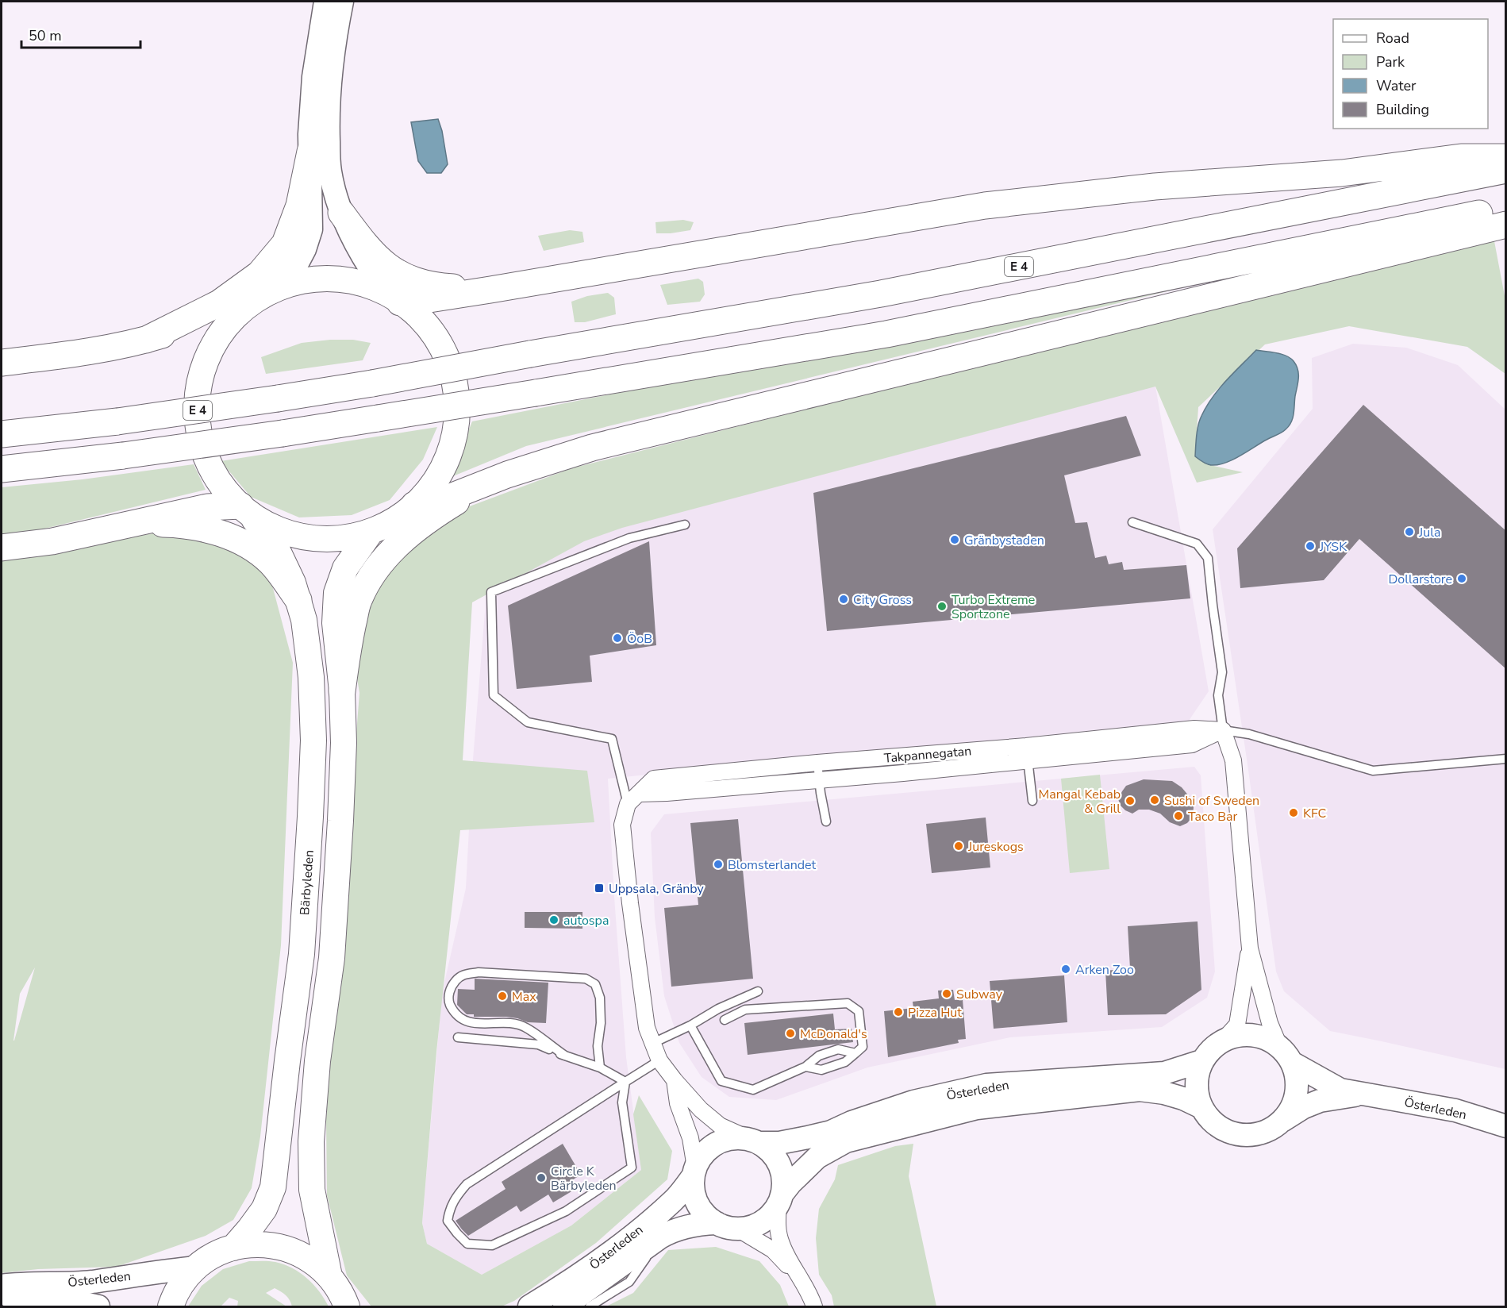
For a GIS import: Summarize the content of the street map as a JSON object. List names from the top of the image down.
{
  "streets": {
    "highway": ["E 4"],
    "main road": ["Bärbyleden", "Österleden"],
    "street": ["Takpannegatan"]
  },
  "places": {
    "other": [
      "Jula",
      "Gränbystaden",
      "JYSK",
      "Dollarstore",
      "City Gross",
      "Turbo Extreme Sportzone",
      "ÖoB",
      "Sushi of Sweden",
      "Mangal Kebab & Grill",
      "KFC",
      "Taco Bar",
      "Jureskogs",
      "Blomsterlandet",
      "autospa",
      "Arken Zoo",
      "Subway",
      "Max",
      "Pizza Hut",
      "McDonald's",
      "Circle K Bärbyleden"
    ],
    "transit": ["Uppsala, Gränby"]
  },
  "legend": [
    "Road",
    "Park",
    "Water",
    "Building"
  ],
  "scale_bar": "50 m"
}
